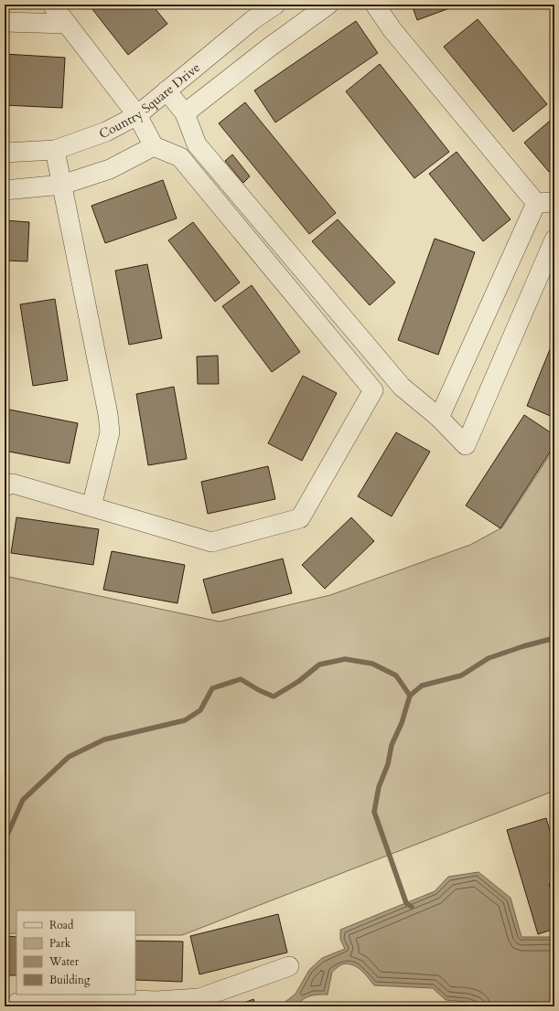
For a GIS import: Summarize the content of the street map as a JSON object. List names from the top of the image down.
{
  "streets": {
    "street": ["Country Square Drive"]
  },
  "legend": [
    "Road",
    "Park",
    "Water",
    "Building"
  ]
}
